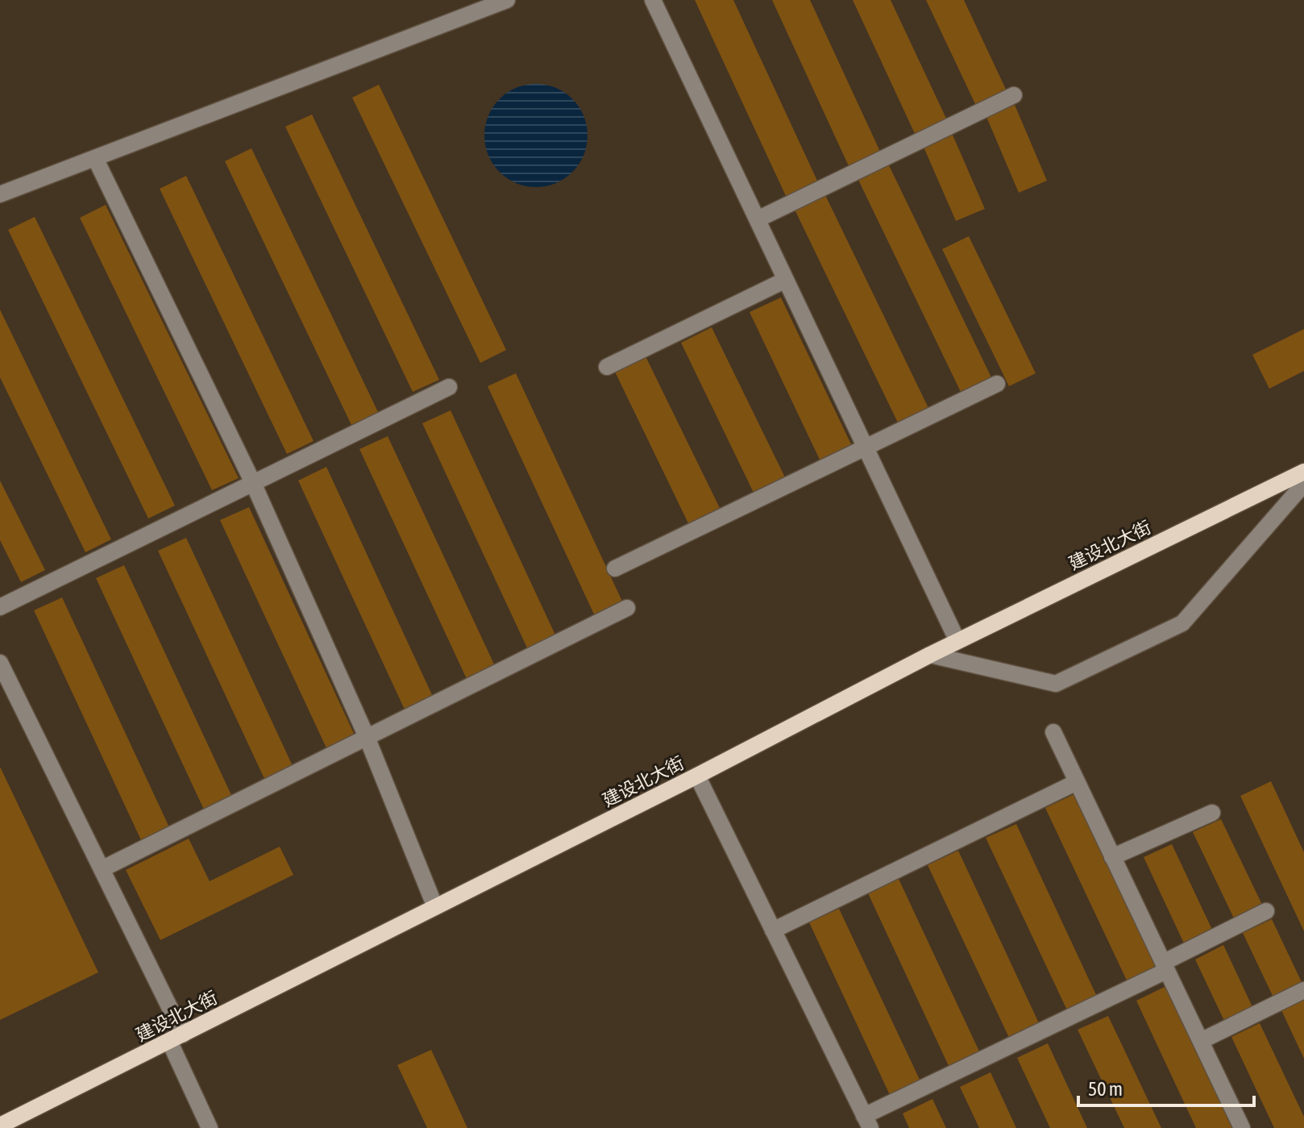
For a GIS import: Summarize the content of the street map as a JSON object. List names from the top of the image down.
{
  "streets": {
    "main road": ["建设北大街"]
  },
  "scale_bar": "50 m"
}
